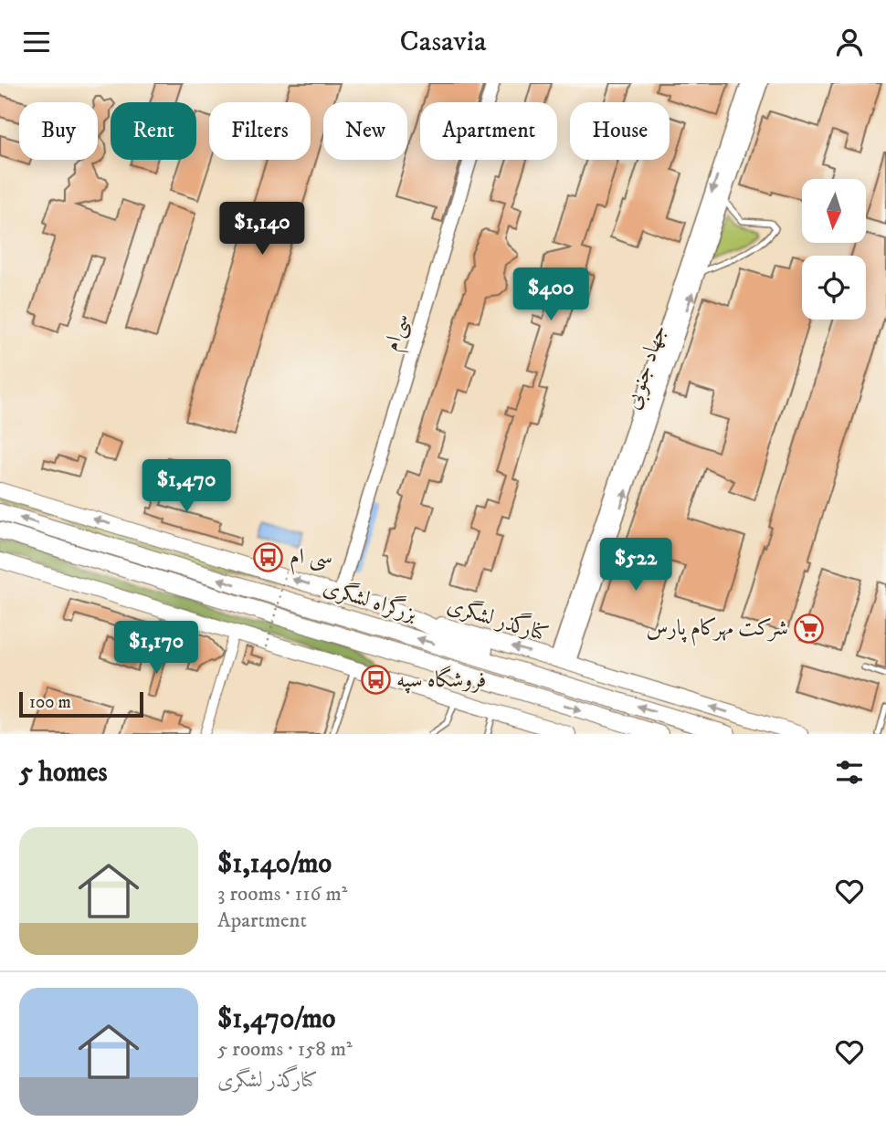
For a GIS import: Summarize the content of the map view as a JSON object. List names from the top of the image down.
{
  "streets": {
    "highway": ["بزرگراه لشگری"],
    "main road": ["کنارگذر لشگری"],
    "street": ["سی‌ام", "جهاد جنوبی"]
  },
  "crossings": [
    ["سی‌ام", "کنارگذر لشگری"],
    ["جهاد جنوبی", "کنارگذر لشگری"]
  ],
  "places": {
    "bus stop": ["سی ام", "فروشگاه سپه"],
    "supermarket": ["شرکت مهرکام پارس"]
  },
  "scale_bar": "100 m",
  "north": "bottom",
  "page": {
    "header": "Casavia",
    "chip": [
      "Buy",
      "Rent",
      "Filters",
      "New",
      "Apartment",
      "House"
    ],
    "price": [
      "$1,140",
      "$400",
      "$1,470",
      "$522",
      "$1,170"
    ],
    "scale": "100 m",
    "heading": "5 homes",
    "list": [
      {
        "name": "$1,140/mo",
        "note": "3 rooms · 116 m² · Apartment"
      },
      {
        "name": "$1,470/mo",
        "note": "5 rooms · 158 m² · کنارگذر لشگری"
      }
    ]
  }
}
